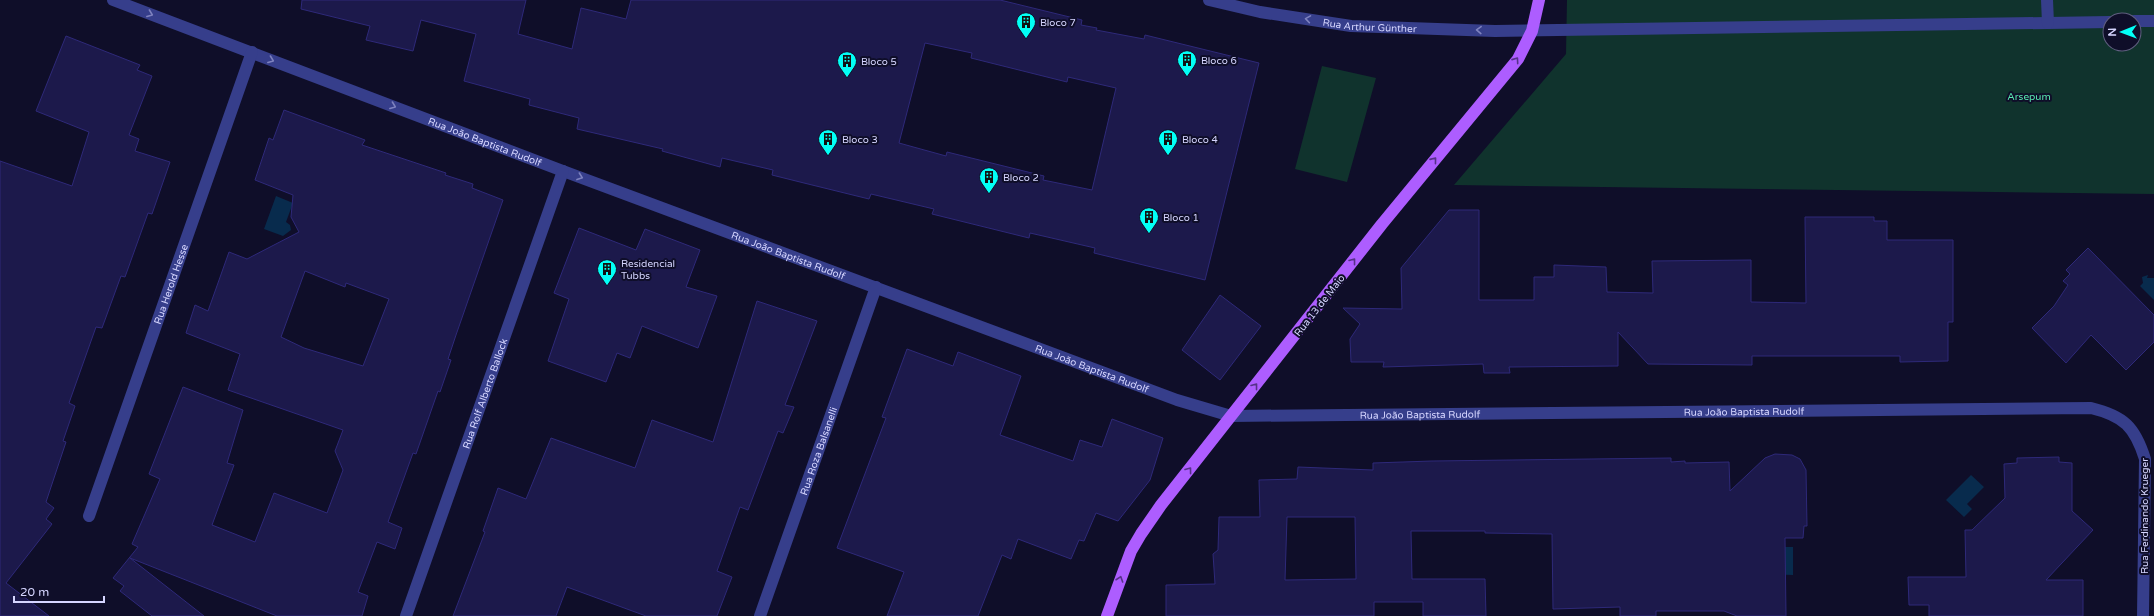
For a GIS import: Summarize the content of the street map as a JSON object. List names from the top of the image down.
{
  "streets": {
    "main road": ["Rua 13 de Maio"],
    "street": [
      "Rua Arthur Günther",
      "Rua João Baptista Rudolf",
      "Rua Herold Hesse",
      "Rua Rolf Alberto Ballock",
      "Rua Roza Balsanelli",
      "Rua Ferdinando Krueger"
    ]
  },
  "crossings": [
    ["Rua Arthur Günther", "Rua 13 de Maio"],
    ["Rua João Baptista Rudolf", "Rua Herold Hesse"],
    ["Rua João Baptista Rudolf", "Rua 13 de Maio"],
    ["Rua João Baptista Rudolf", "Rua Rolf Alberto Ballock"],
    ["Rua João Baptista Rudolf", "Rua Roza Balsanelli"],
    ["Rua João Baptista Rudolf", "Rua Ferdinando Krueger"]
  ],
  "one_way": ["Rua Arthur Günther", "Rua João Baptista Rudolf", "Rua 13 de Maio"],
  "parks": ["Arsepum"],
  "places": {
    "building": [
      "Bloco 7",
      "Bloco 6",
      "Bloco 5",
      "Bloco 3",
      "Bloco 4",
      "Bloco 2",
      "Bloco 1",
      "Residencial Tubbs"
    ]
  },
  "scale_bar": "20 m",
  "north": "left"
}
